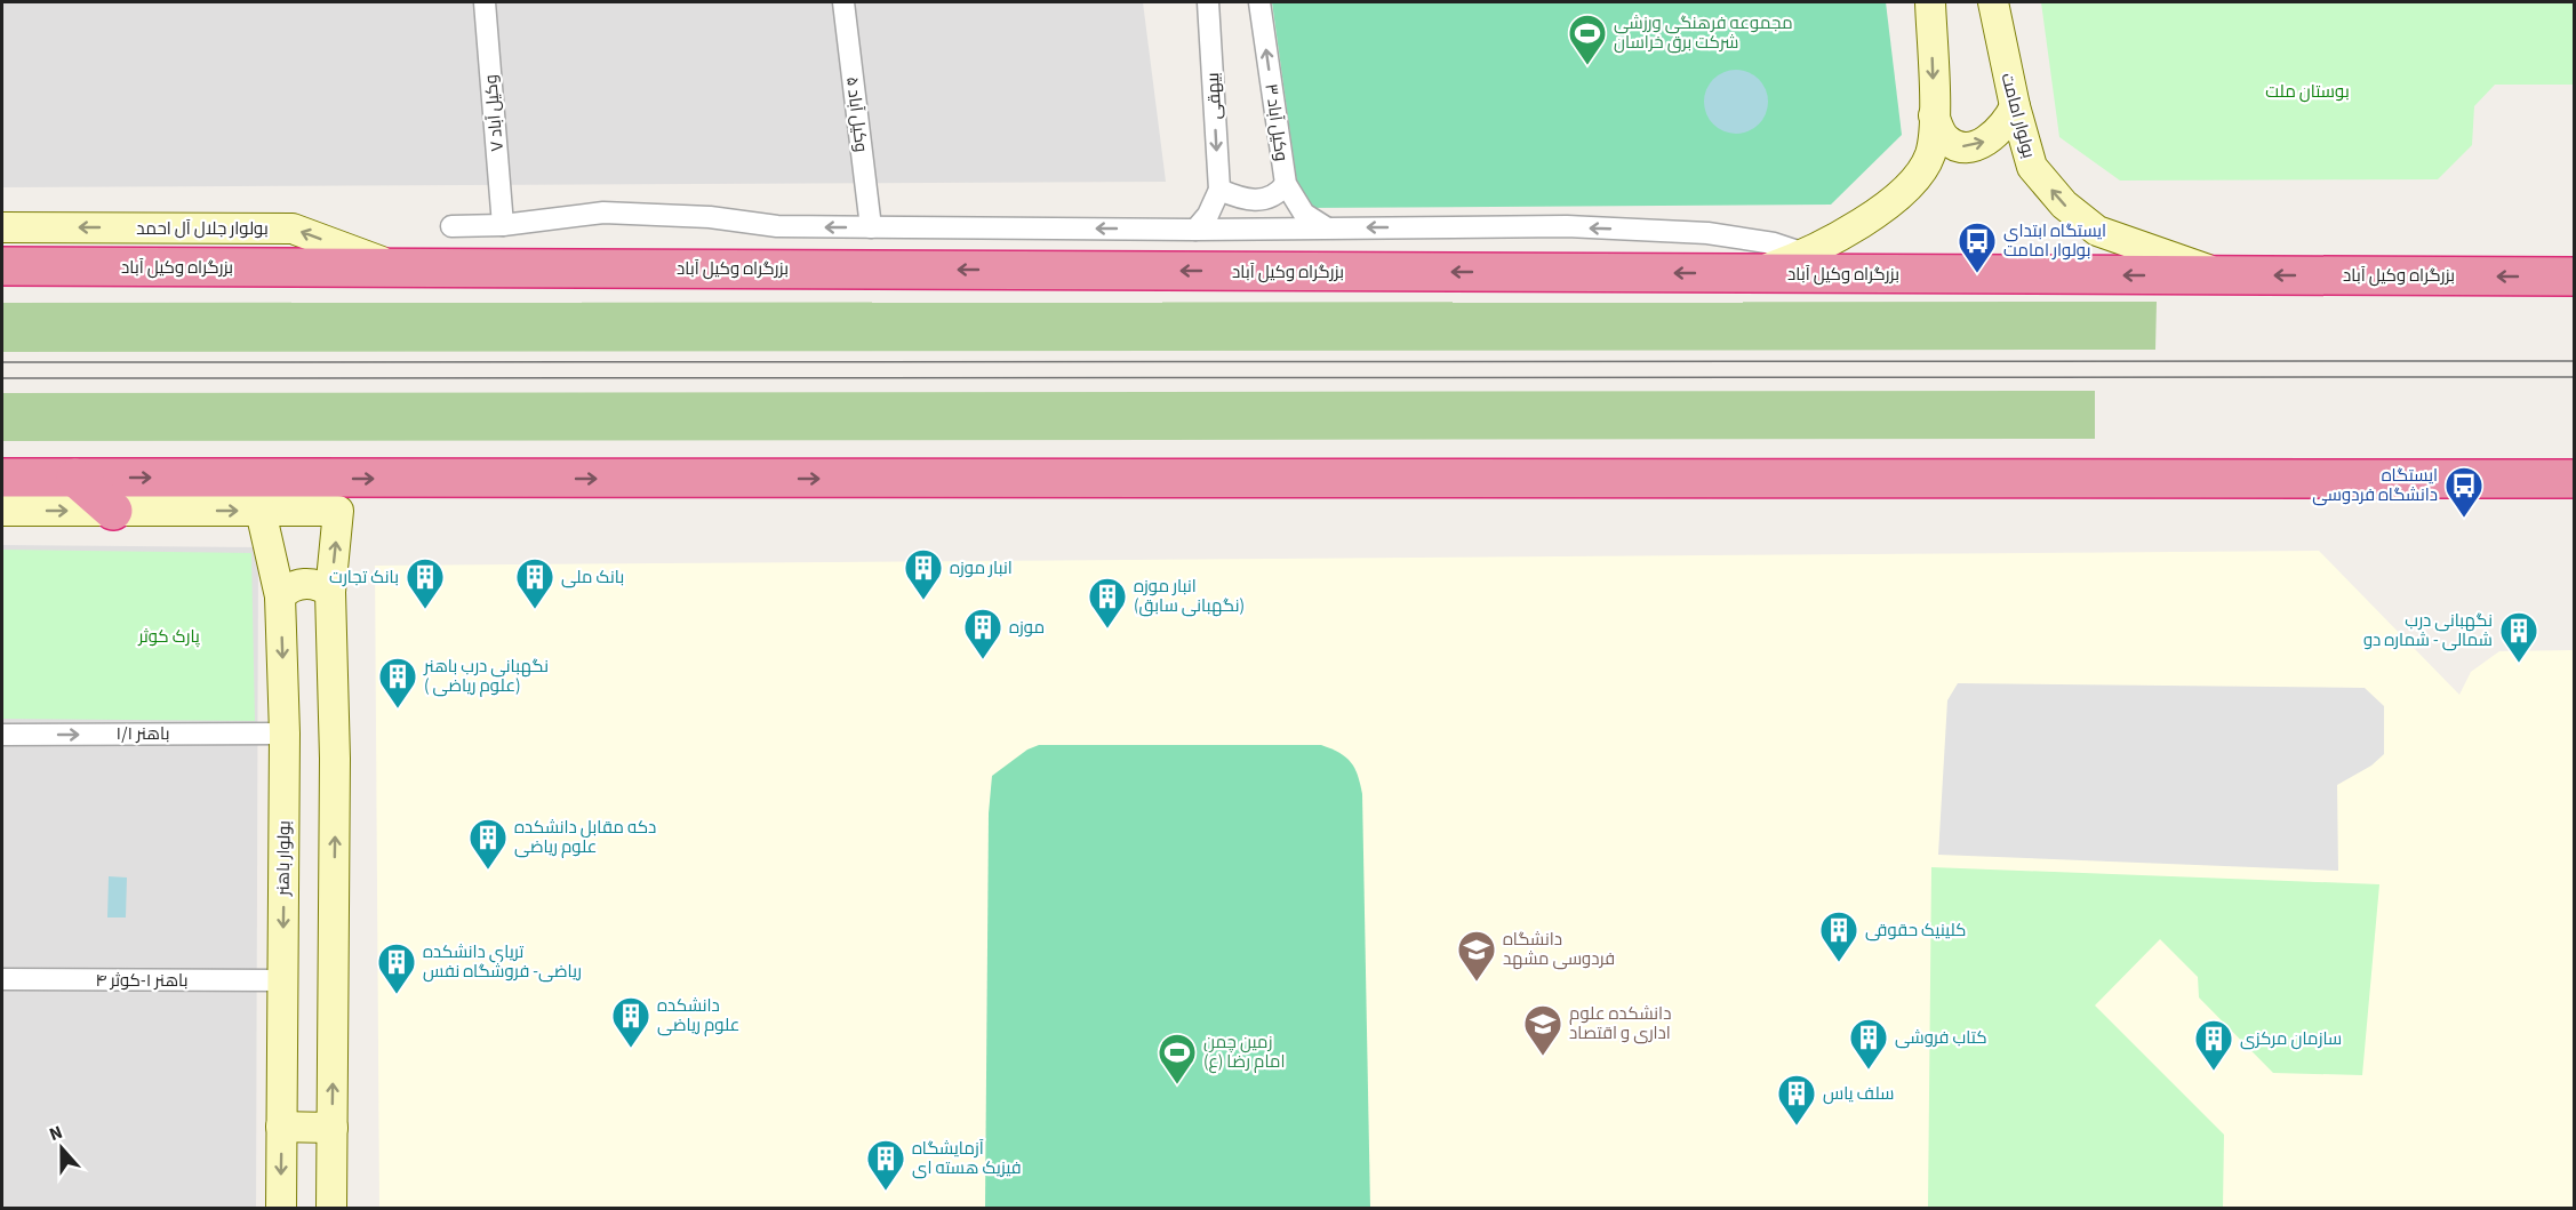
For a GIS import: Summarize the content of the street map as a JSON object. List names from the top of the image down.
{
  "streets": {
    "highway": ["بزرگراه وکیل آباد"],
    "street": [
      "بیهقی",
      "۷ وکیل آباد",
      "وکیل آباد ۵",
      "بولوار امامت",
      "۳ وکیل آباد",
      "بولوار جلال آل احمد",
      "باهنر ۱/۱",
      "بولوار باهنر",
      "باهنر ۱-کوثر ۴"
    ]
  },
  "crossings": [
    ["بولوار امامت", "بزرگراه وکیل آباد"],
    ["بولوار جلال آل احمد", "بزرگراه وکیل آباد"],
    ["باهنر ۱/۱", "بولوار باهنر"],
    ["بولوار باهنر", "باهنر ۱-کوثر ۴"]
  ],
  "one_way": [
    "بیهقی",
    "بولوار امامت",
    "۳ وکیل آباد",
    "بولوار جلال آل احمد",
    "باهنر ۱/۱"
  ],
  "parks": ["بوستان ملت", "پارک کوثر"],
  "places": {
    "sports": ["مجموعه فرهنگی ورزشی شرکت برق خراسان", "زمین چمن امام رضا (ع)"],
    "bus stop": ["ایستگاه ابتدای بولوار امامت", "ایستگاه دانشگاه فردوسی"],
    "building": [
      "انبار موزه",
      "بانک تجارت",
      "بانک ملی",
      "انبار موزه (نگهبانی سابق)",
      "موزه",
      "نگهبانی درب شمالی - شماره دو",
      "نگهبانی درب باهنر ( علوم ریاضی)",
      "دکه مقابل دانشکده علوم ریاضی",
      "کلینیک حقوقی",
      "تریای دانشکده ریاضی- فروشگاه نفس",
      "دانشکده علوم ریاضی",
      "کتاب فروشی",
      "سازمان مرکزی",
      "سلف یاس",
      "آزمایشگاه فیزیک هسته ای"
    ],
    "school or university": ["دانشگاه فردوسی مشهد", "دانشکده علوم اداری و اقتصاد"]
  },
  "north": "top"
}
